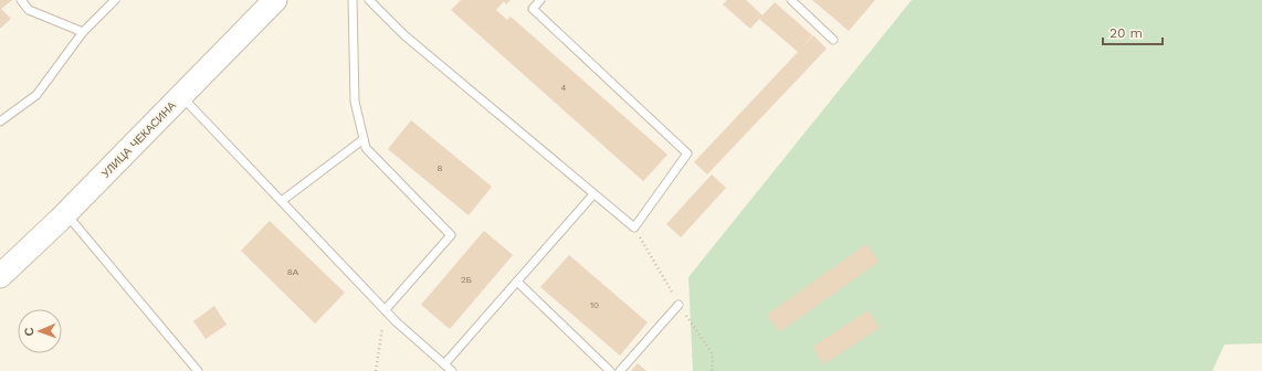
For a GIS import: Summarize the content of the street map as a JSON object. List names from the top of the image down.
{
  "streets": {
    "street": ["УЛИЦА ЧЕКАСИНА"]
  },
  "house_numbers": [
    "4",
    "8",
    "8А",
    "2Б",
    "10"
  ],
  "scale_bar": "20 m",
  "north": "left"
}
